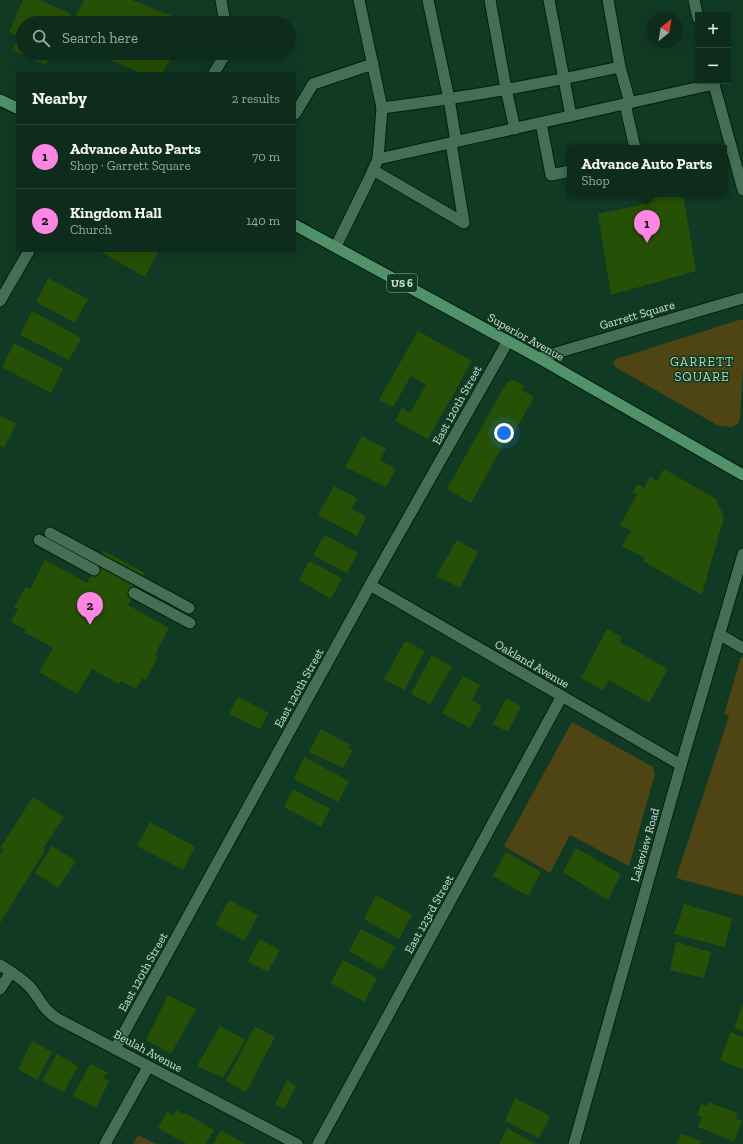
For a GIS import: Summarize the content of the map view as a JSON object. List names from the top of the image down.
{
  "streets": {
    "main road": ["US 6", "Superior Avenue"],
    "street": [
      "Garrett Square",
      "East 120th Street",
      "Oakland Avenue",
      "Lakeview Road",
      "East 123rd Street",
      "Beulah Avenue"
    ]
  },
  "crossings": [
    ["Garrett Square", "Superior Avenue"],
    ["Superior Avenue", "East 120th Street"],
    ["East 120th Street", "Oakland Avenue"],
    ["East 120th Street", "Beulah Avenue"],
    ["Oakland Avenue", "Lakeview Road"],
    ["Oakland Avenue", "East 123rd Street"]
  ],
  "districts": ["GARRETT SQUARE"],
  "north": "top right",
  "page": {
    "map_buttons": ["+", "−"],
    "search": "Search here",
    "heading": ["Nearby", "2 results"],
    "list": [
      {
        "mark": "1",
        "name": "Advance Auto Parts",
        "note": "Shop · Garrett Square",
        "value": "70 m"
      },
      {
        "mark": "2",
        "name": "Kingdom Hall",
        "note": "Church",
        "value": "140 m"
      }
    ],
    "popup": ["Advance Auto Parts", "Shop"],
    "pins": ["1", "2"]
  }
}
